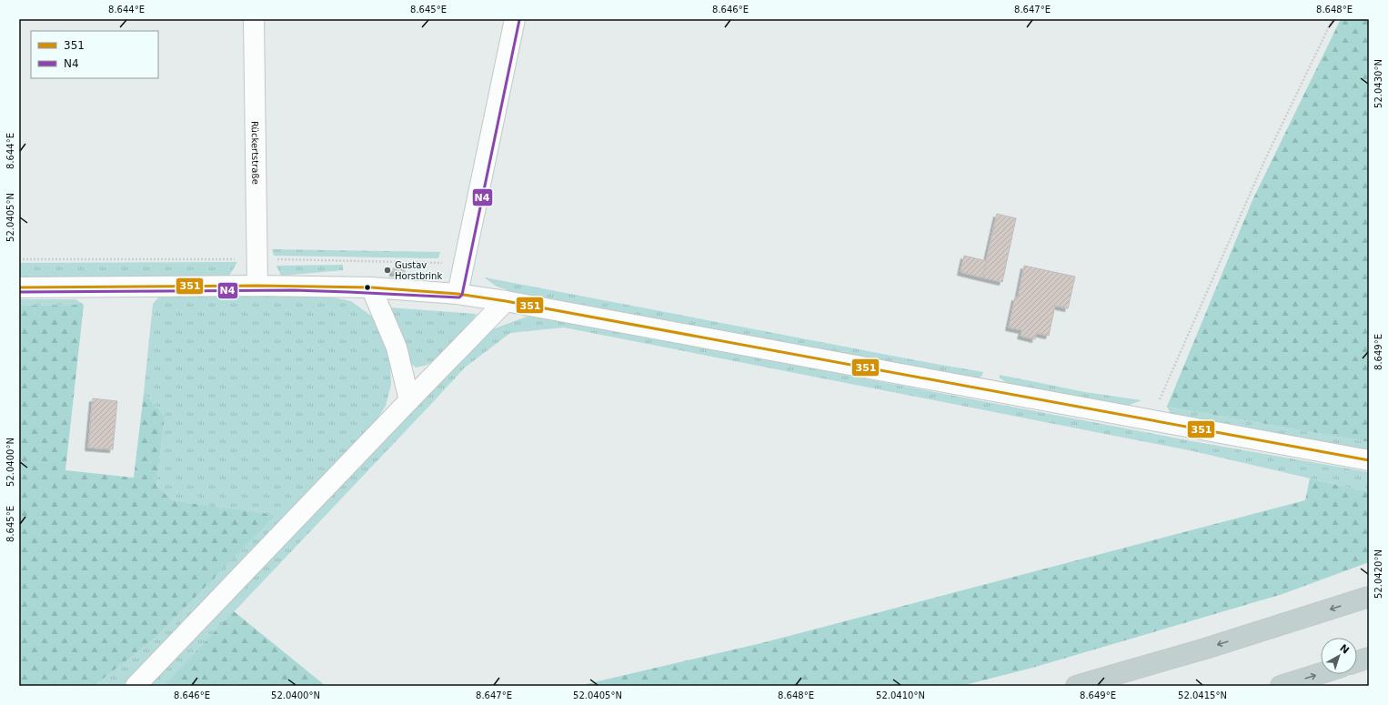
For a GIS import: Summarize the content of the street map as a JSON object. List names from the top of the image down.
{
  "streets": {
    "street": ["Rückertstraße"]
  },
  "places": ["Gustav Horstbrink"],
  "lines": ["transit line N4", "transit line 351"],
  "legend": ["351", "N4"],
  "north": "top right",
  "coordinates": [
    "8.644°E",
    "8.645°E",
    "8.646°E",
    "8.647°E",
    "8.648°E",
    "52.0430°N",
    "52.0405°N",
    "8.649°E",
    "52.0400°N",
    "52.0420°N",
    "52.0410°N",
    "52.0415°N"
  ]
}
